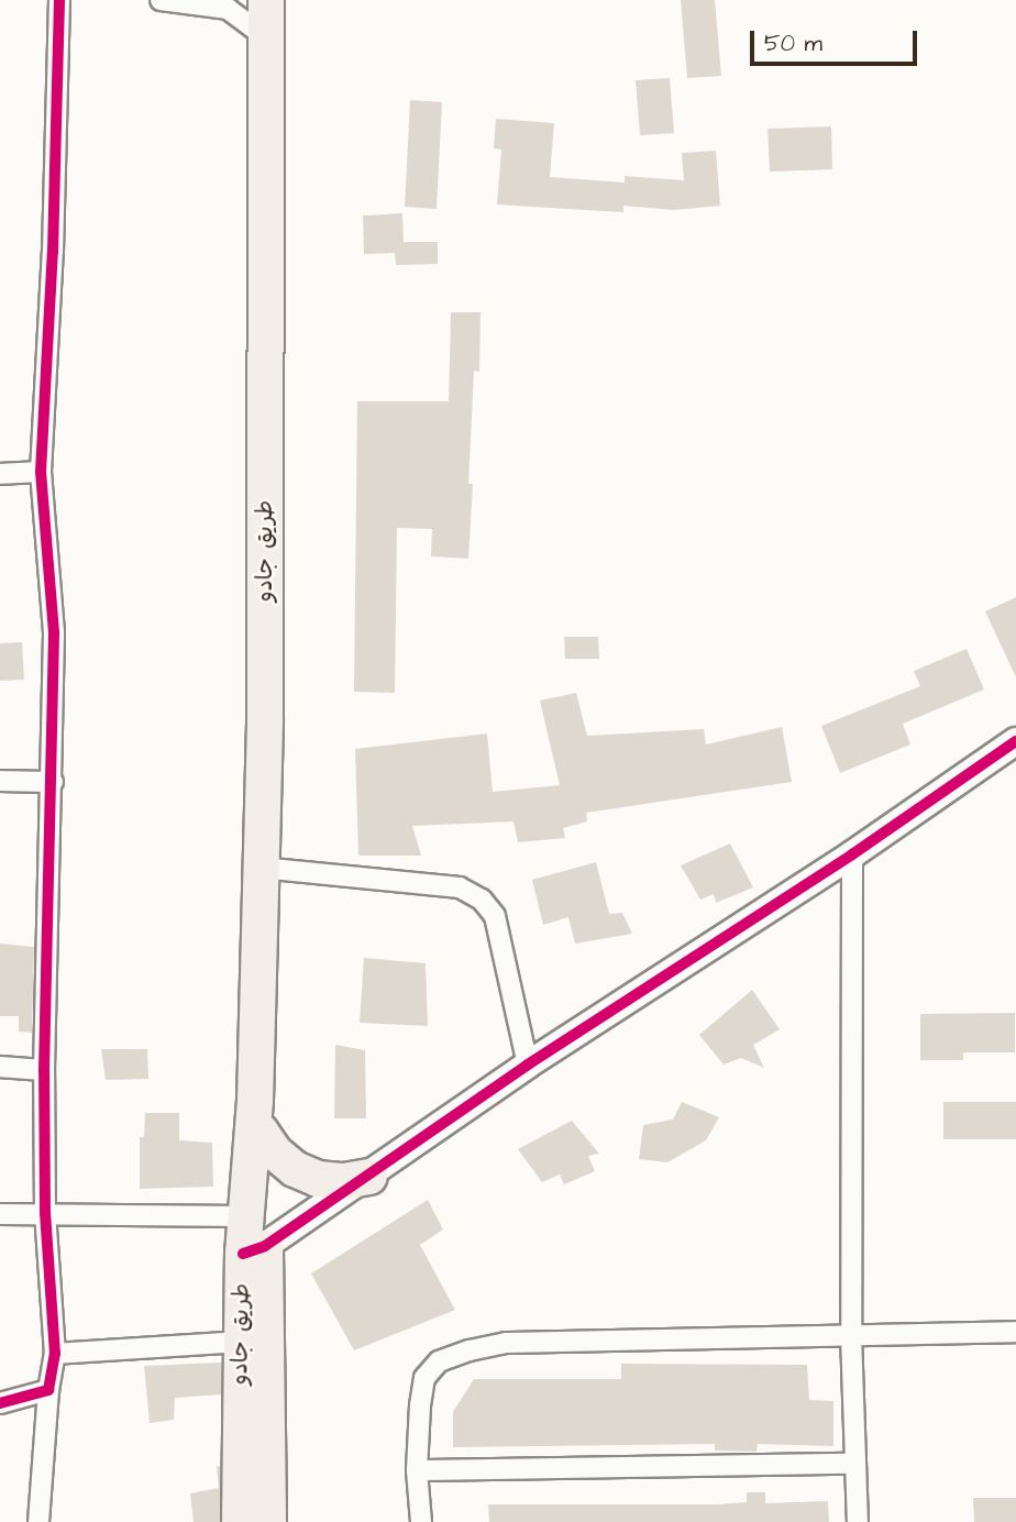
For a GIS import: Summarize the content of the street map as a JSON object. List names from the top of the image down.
{
  "streets": {
    "highway": ["طريق جادو"]
  },
  "scale_bar": "50 m"
}
